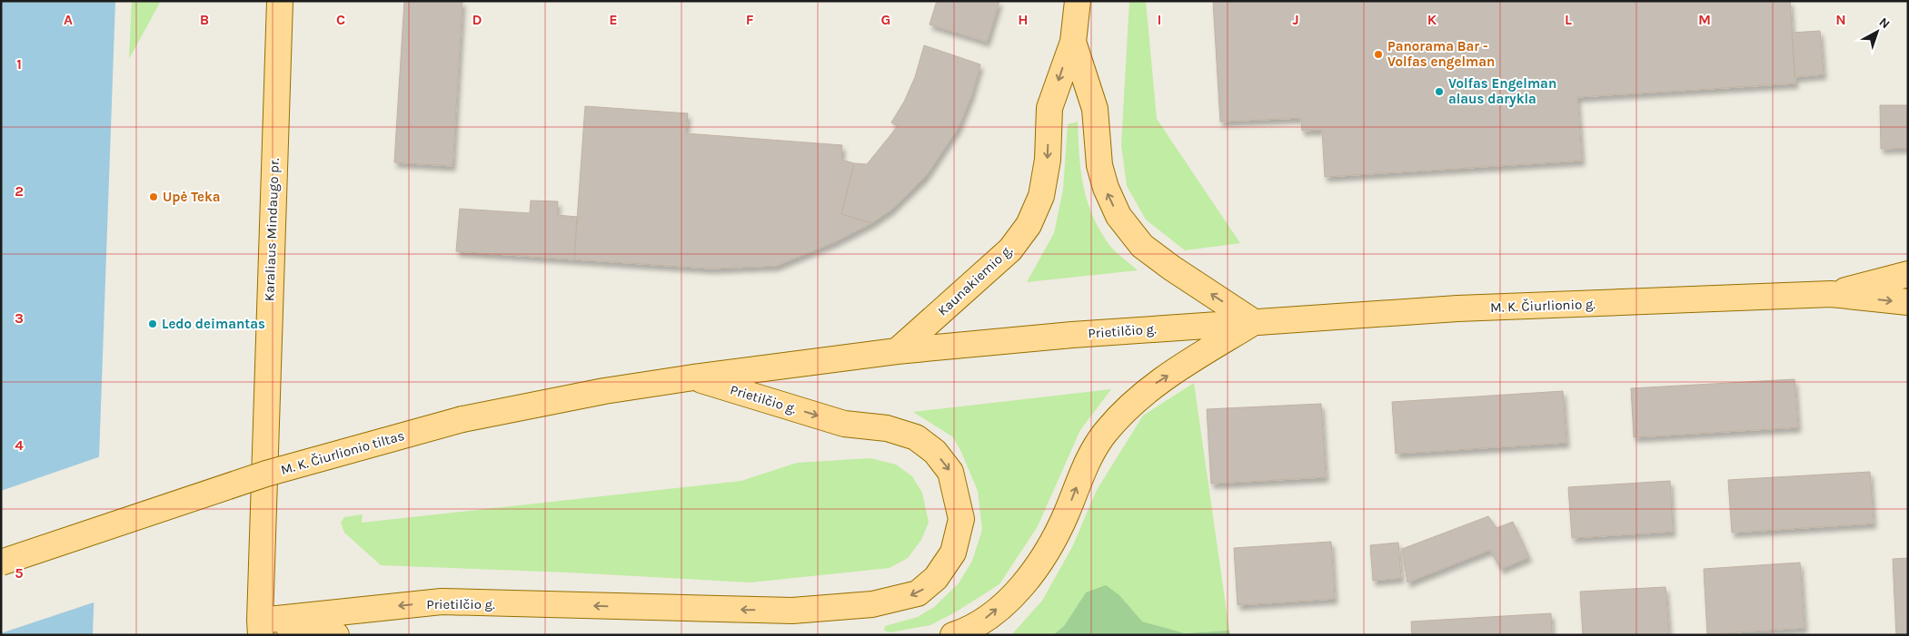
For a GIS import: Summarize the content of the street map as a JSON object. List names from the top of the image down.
{
  "streets": {
    "main road": [
      "Karaliaus Mindaugo pr.",
      "Kaunakiemio g.",
      "M. K. Čiurlionio g.",
      "Prietilčio g.",
      "M. K. Čiurlionio tiltas"
    ]
  },
  "crossings": [
    ["Karaliaus Mindaugo pr.", "Prietilčio g."],
    ["Kaunakiemio g.", "M. K. Čiurlionio g."],
    ["Kaunakiemio g.", "Prietilčio g."],
    ["M. K. Čiurlionio g.", "Prietilčio g."],
    ["Prietilčio g.", "M. K. Čiurlionio tiltas"]
  ],
  "places": [
    "Panorama Bar - Volfas engelman",
    "Volfas Engelman alaus darykla",
    "Upė Teka",
    "Ledo deimantas"
  ],
  "north": "top right",
  "grid": {
    "columns": [
      "A",
      "B",
      "C",
      "D",
      "E",
      "F",
      "G",
      "H",
      "I",
      "J",
      "K",
      "L",
      "M",
      "N"
    ],
    "rows": [
      "1",
      "2",
      "3",
      "4",
      "5"
    ]
  }
}
